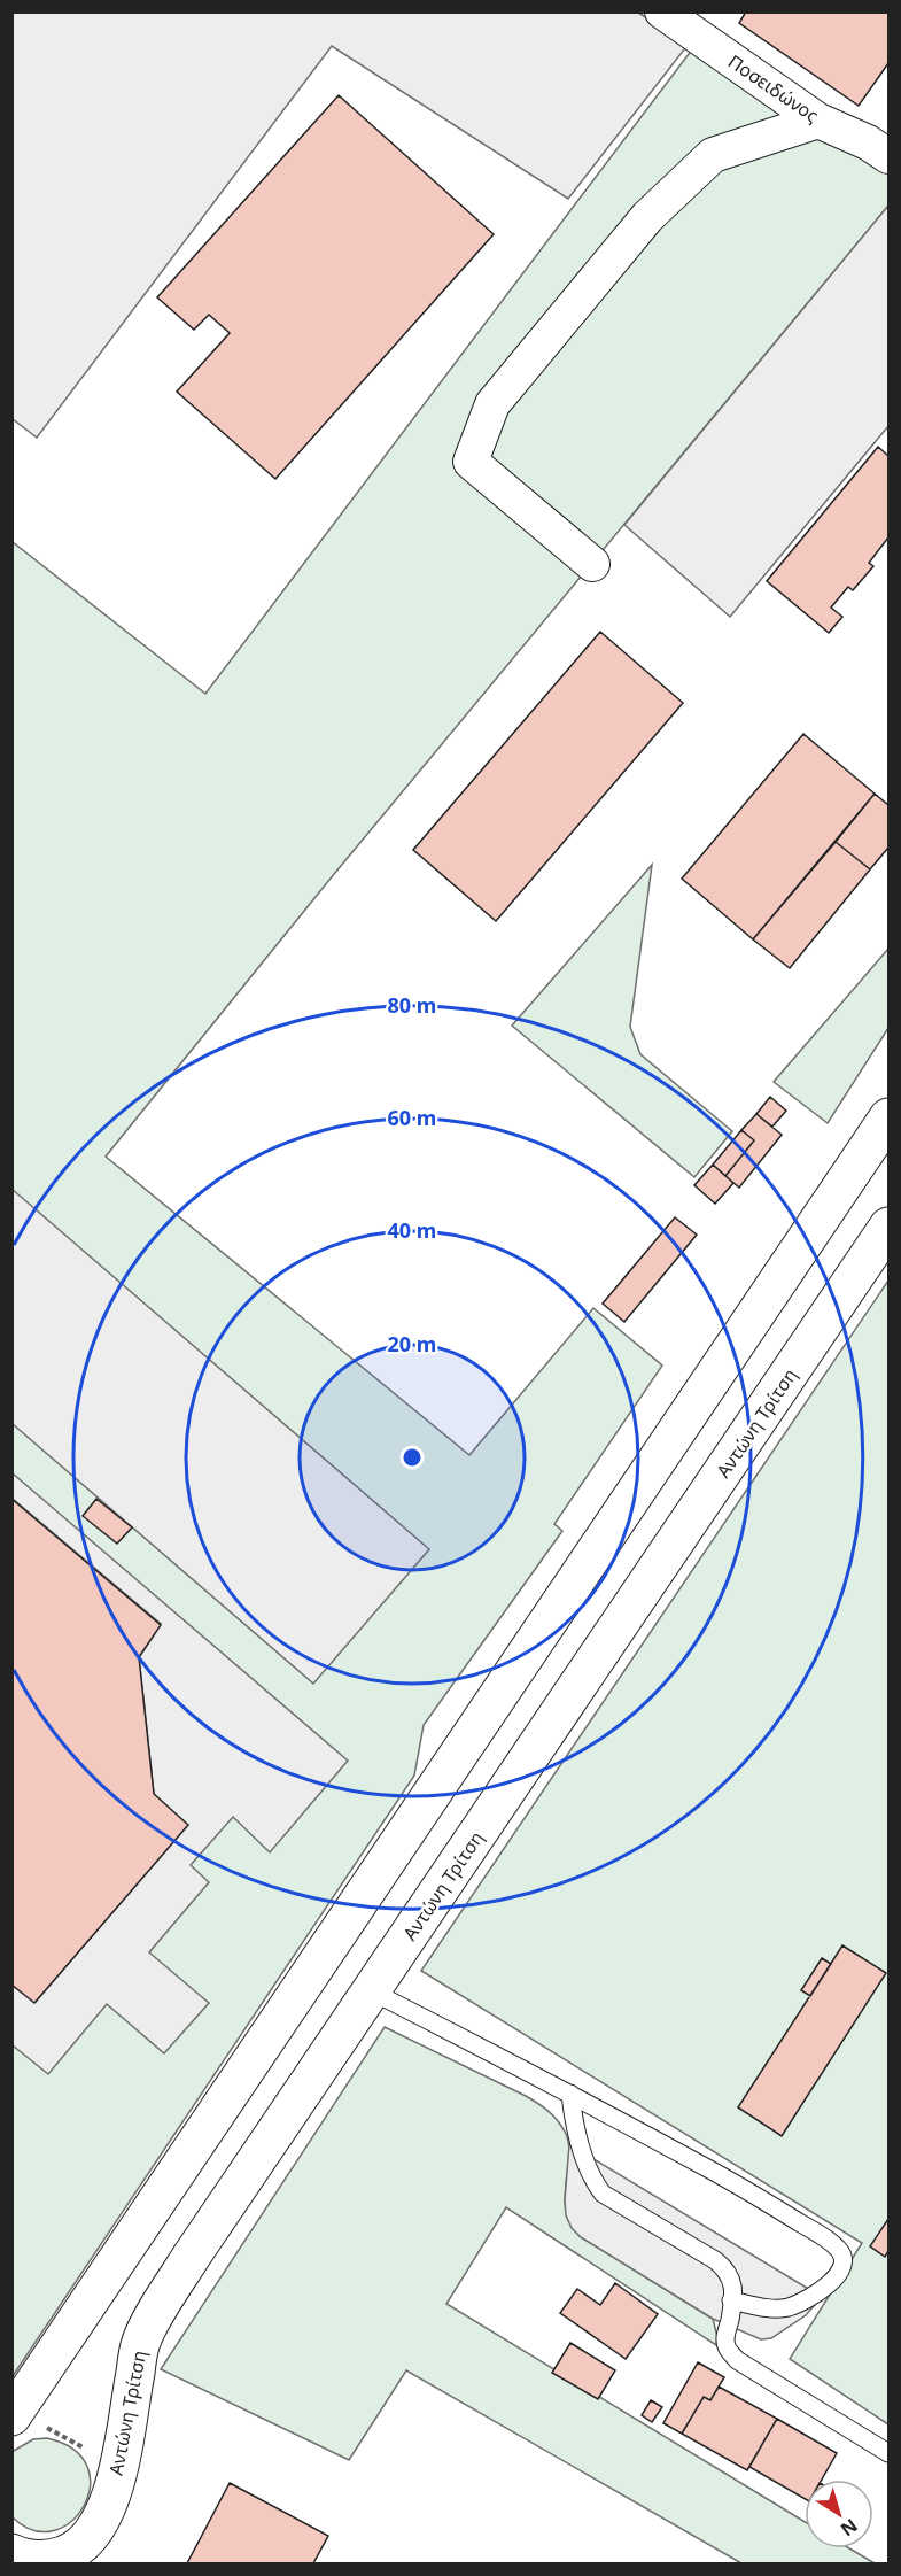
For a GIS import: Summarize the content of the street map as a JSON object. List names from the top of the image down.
{
  "streets": {
    "street": ["Ποσειδώνος", "Αντώνη Τρίτση"]
  },
  "north": "bottom right",
  "rings": [
    "80 m",
    "60 m",
    "40 m",
    "20 m"
  ]
}
